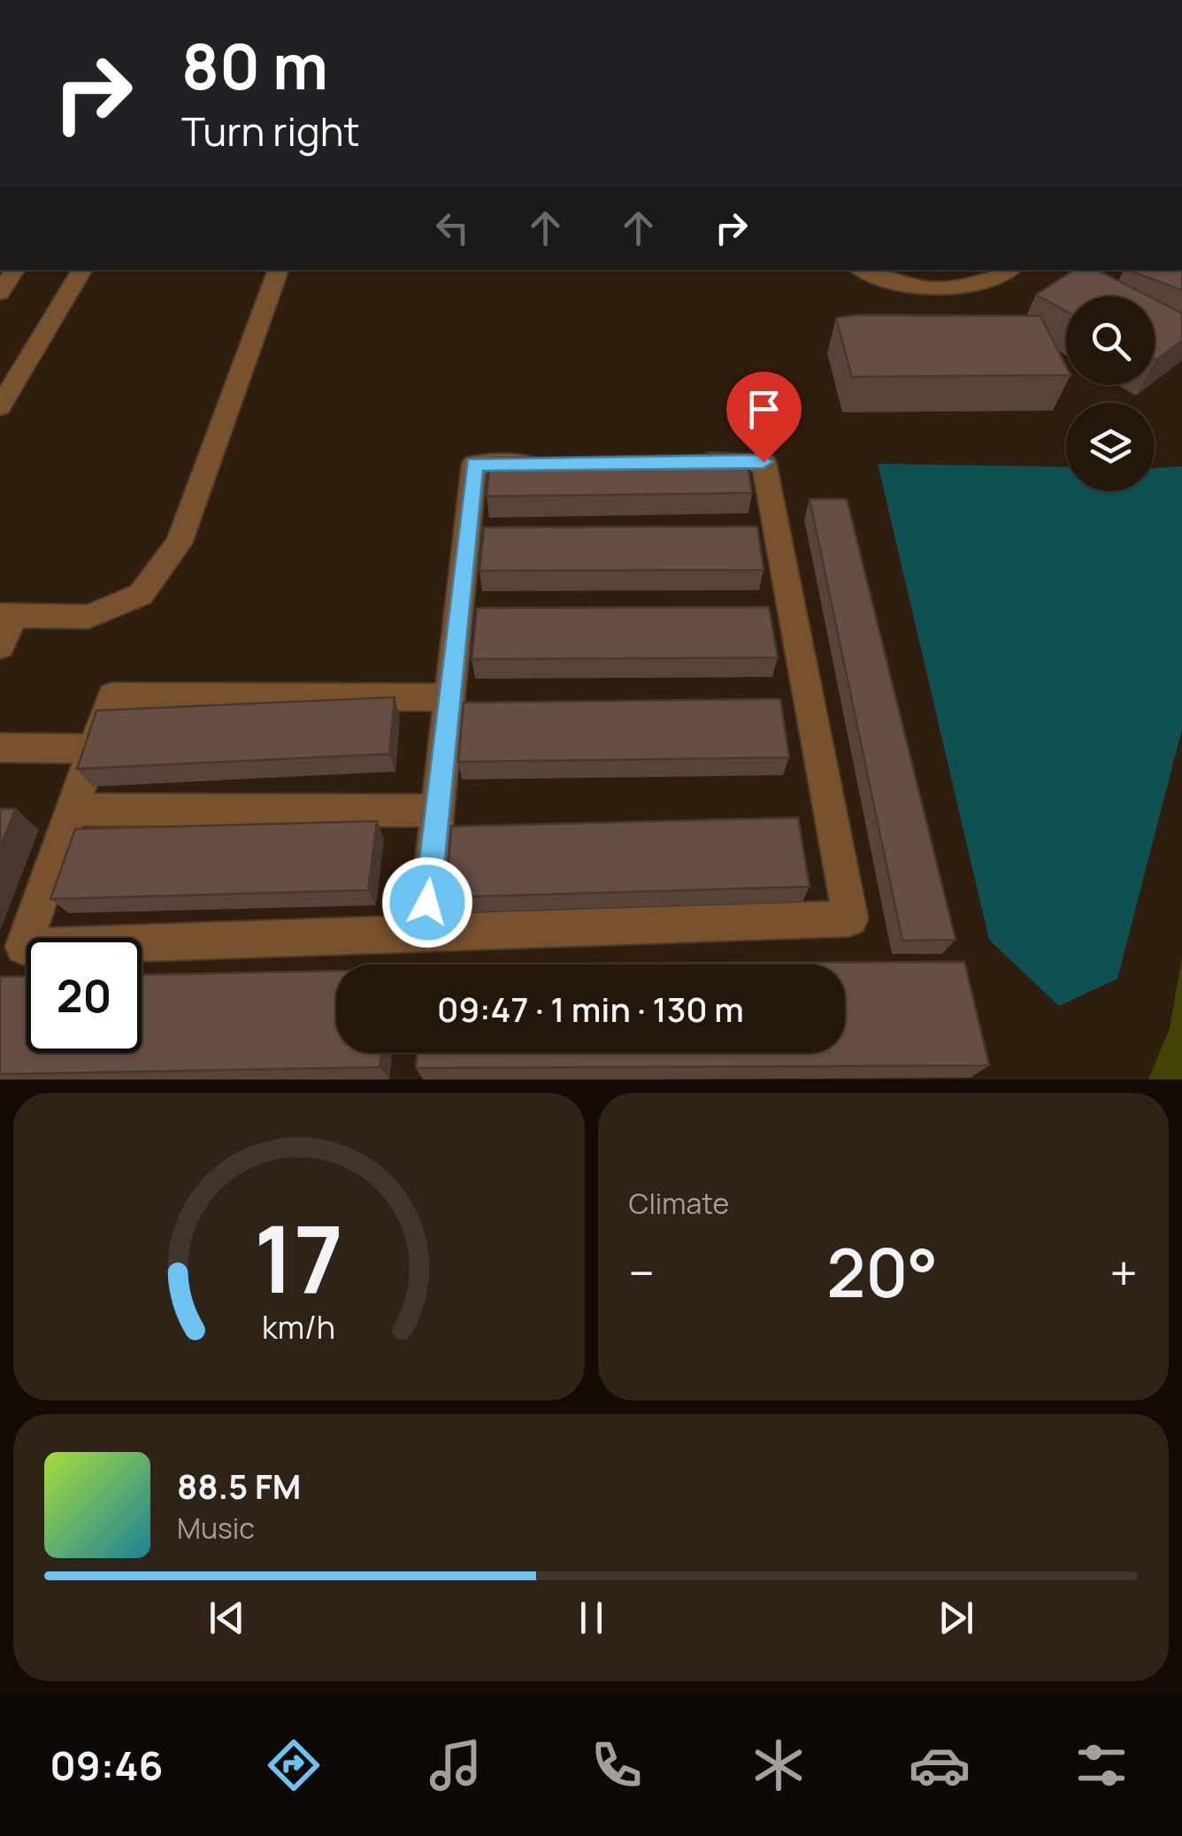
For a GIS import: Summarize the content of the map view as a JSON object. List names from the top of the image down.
{
  "page": {
    "turn": ["80 m", "Turn right"],
    "limit": "20",
    "trip": "09:47 · 1 min · 130 m",
    "tile": "Climate",
    "heat": ["−", "20°", "+"],
    "song": ["88.5 FM", "Music"],
    "tabs": "09:46",
    "gauge": ["17", "km/h"]
  }
}
